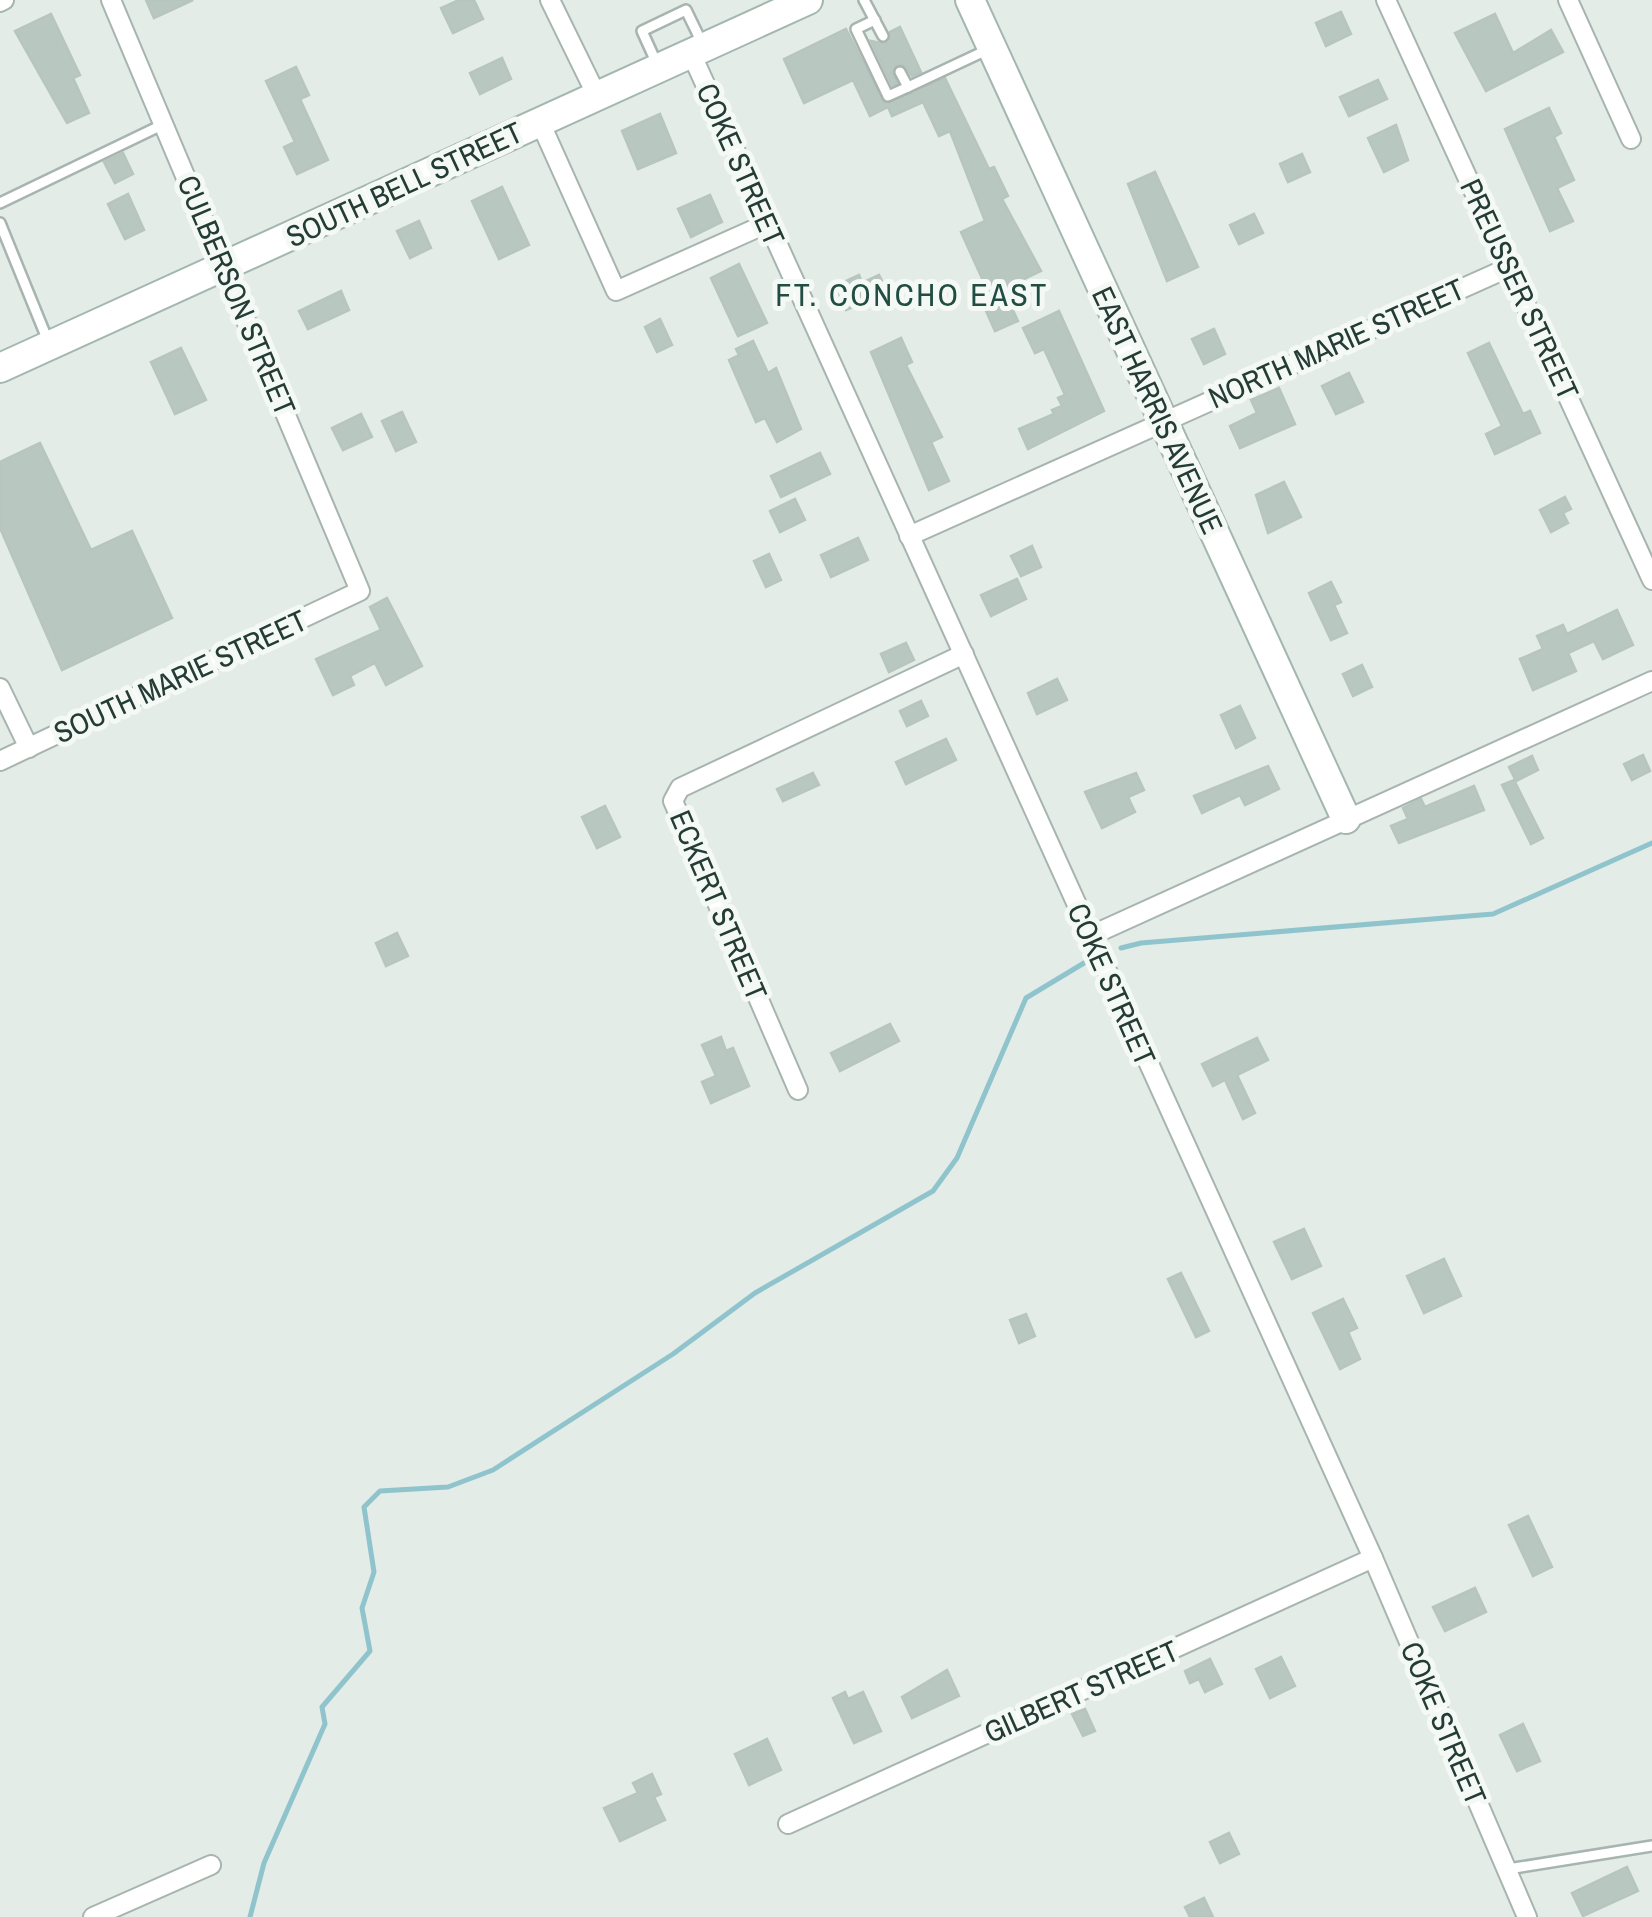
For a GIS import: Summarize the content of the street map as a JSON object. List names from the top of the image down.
{
  "streets": {
    "street": [
      "COKE STREET",
      "SOUTH BELL STREET",
      "PREUSSER STREET",
      "CULBERSON STREET",
      "NORTH MARIE STREET",
      "EAST HARRIS AVENUE",
      "SOUTH MARIE STREET",
      "ECKERT STREET",
      "GILBERT STREET"
    ]
  },
  "crossings": [
    ["COKE STREET", "SOUTH BELL STREET"],
    ["COKE STREET", "ECKERT STREET"],
    ["COKE STREET", "GILBERT STREET"],
    ["SOUTH BELL STREET", "CULBERSON STREET"],
    ["PREUSSER STREET", "NORTH MARIE STREET"],
    ["CULBERSON STREET", "SOUTH MARIE STREET"],
    ["NORTH MARIE STREET", "EAST HARRIS AVENUE"]
  ],
  "districts": ["FT. CONCHO EAST"]
}
